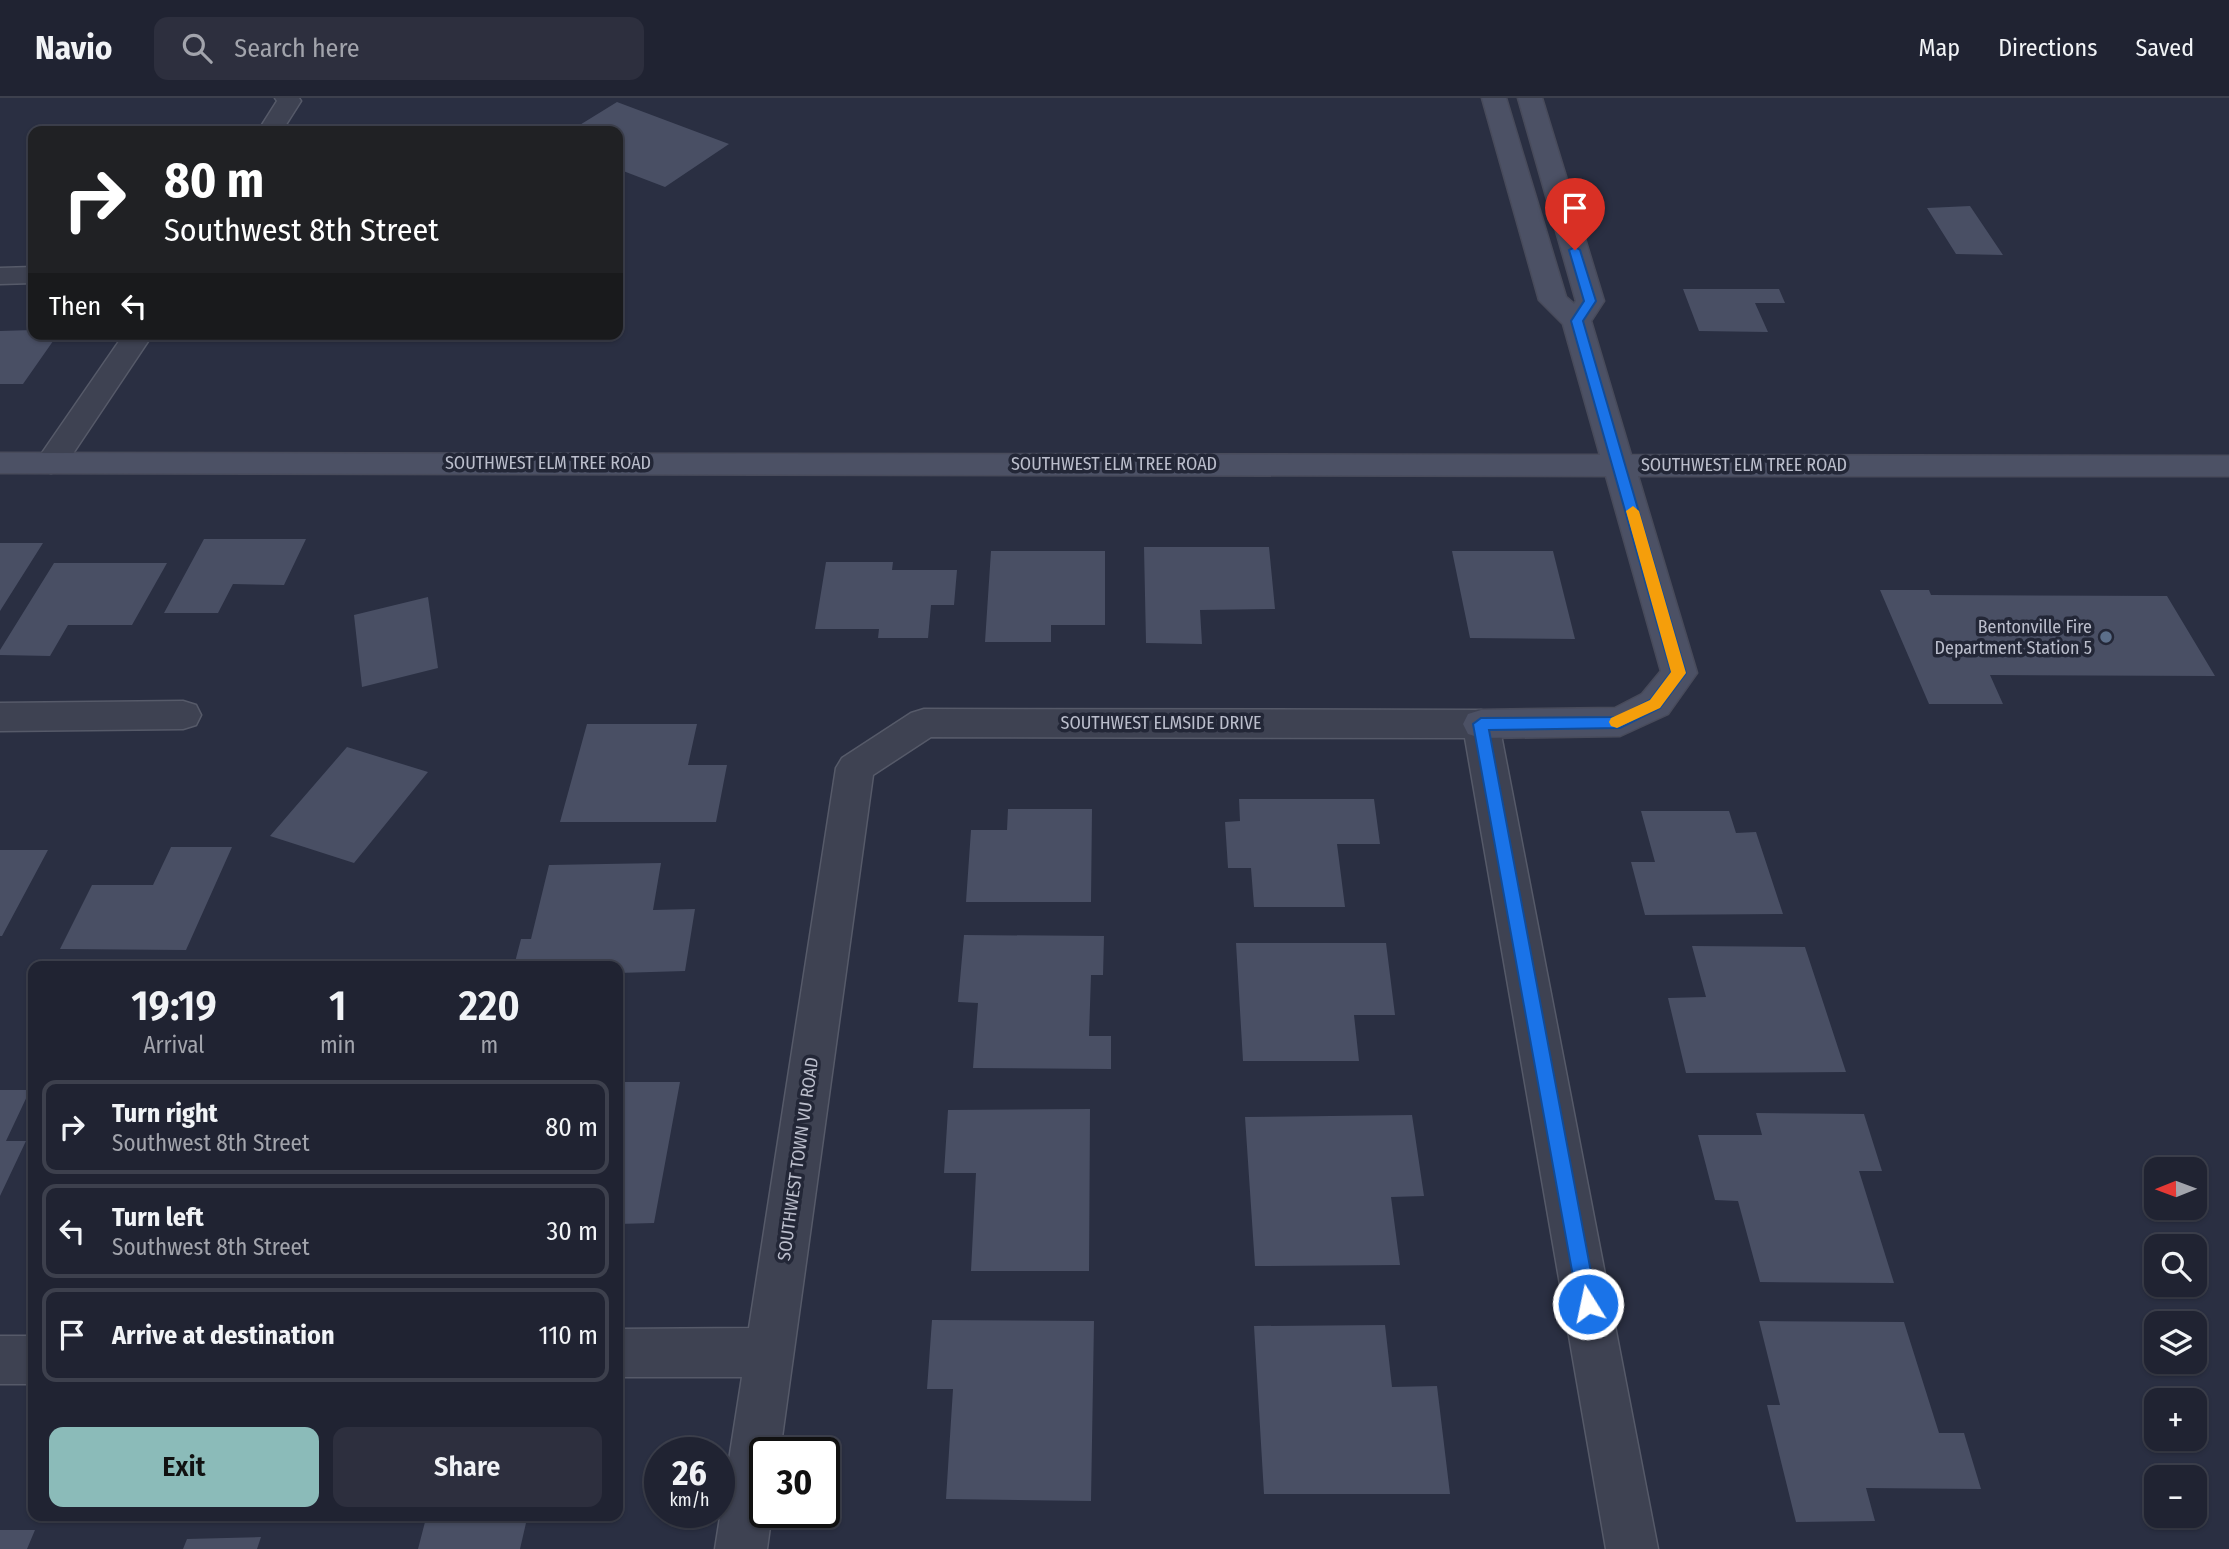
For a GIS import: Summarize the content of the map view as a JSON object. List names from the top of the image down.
{
  "streets": {
    "street": ["SOUTHWEST ELM TREE ROAD", "SOUTHWEST ELMSIDE DRIVE", "SOUTHWEST TOWN VU ROAD"]
  },
  "crossings": [
    ["SOUTHWEST ELMSIDE DRIVE", "SOUTHWEST TOWN VU ROAD"]
  ],
  "places": ["Bentonville Fire Department Station 5"],
  "north": "left",
  "page": {
    "header": "Navio",
    "search": "Search here",
    "nav": ["Map", "Directions", "Saved"],
    "turn": ["80 m", "Southwest 8th Street"],
    "then": "Then",
    "eta": [
      "19:19",
      "Arrival",
      "1",
      "min",
      "220",
      "m"
    ],
    "list": [
      {
        "name": "Turn right",
        "note": "Southwest 8th Street",
        "value": "80 m"
      },
      {
        "name": "Turn left",
        "note": "Southwest 8th Street",
        "value": "30 m"
      },
      {
        "name": "Arrive at destination",
        "value": "110 m"
      }
    ],
    "map_buttons": ["+", "−"],
    "buttons": ["Exit", "Share"],
    "speed": "26 km/h",
    "limit": "30"
  }
}
